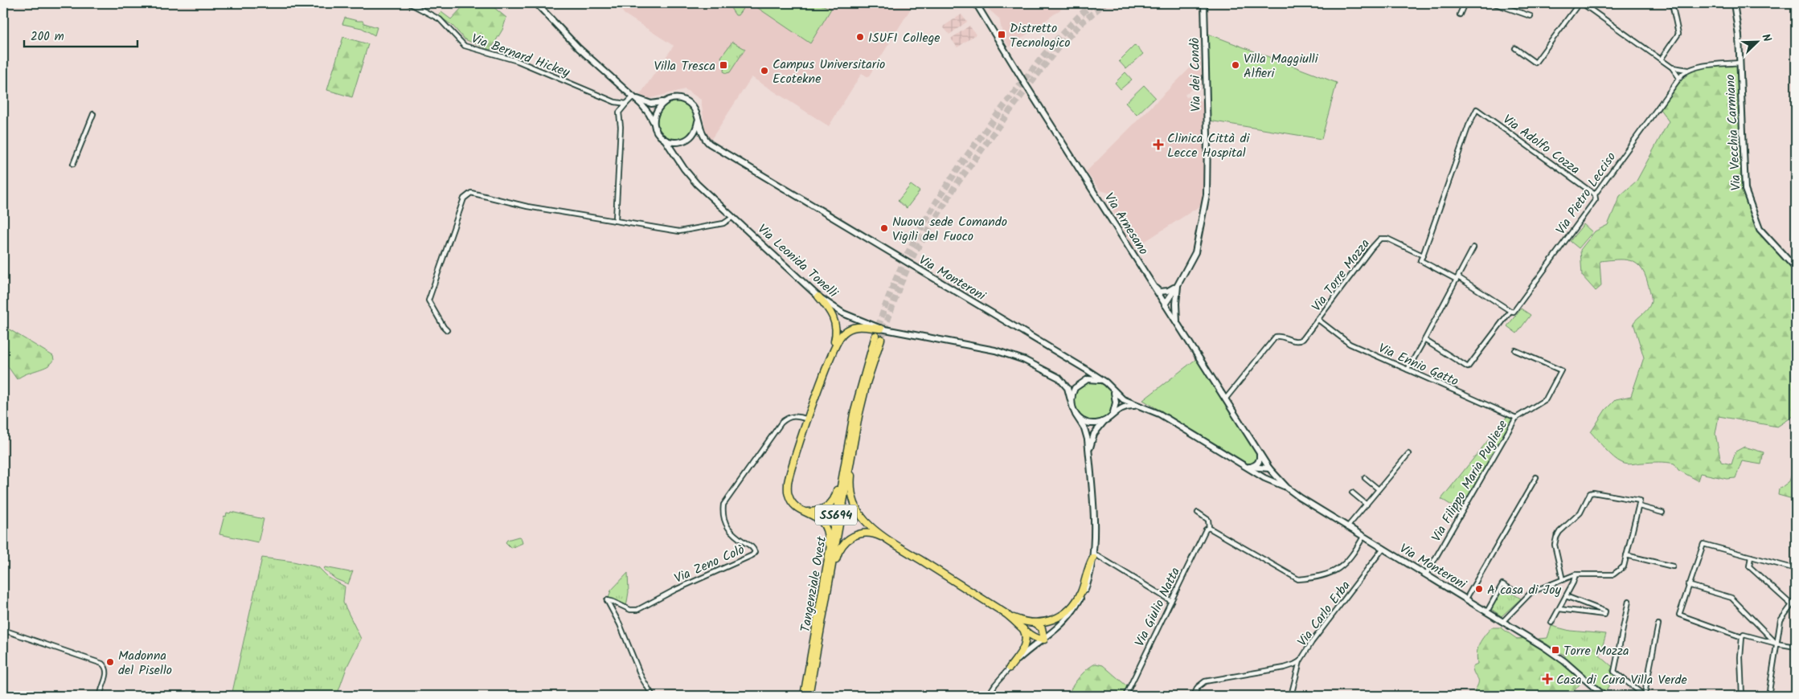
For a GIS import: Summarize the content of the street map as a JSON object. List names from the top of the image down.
{
  "streets": {
    "highway": ["SS694", "Tangenziale Ovest"],
    "main road": [
      "Via dei Condò",
      "Via Vecchia Carmiano",
      "Via Arnesano",
      "Via Leonida Tonelli",
      "Via Monteroni"
    ],
    "street": [
      "Via Bernard Hickey",
      "Via Adolfo Cozza",
      "Via Pietro Lecciso",
      "Via Torre Mozza",
      "Via Ennio Gatto",
      "Via Filippo Maria Pugliese",
      "Via Zeno Colò",
      "Via Giulio Natta",
      "Via Carlo Erba"
    ]
  },
  "crossings": [
    ["Via dei Condò", "Via Arnesano"],
    ["Via Adolfo Cozza", "Via Pietro Lecciso"],
    ["Via Adolfo Cozza", "Via Torre Mozza"],
    ["Via Arnesano", "Via Torre Mozza"],
    ["Via Arnesano", "Via Monteroni"],
    ["Via Leonida Tonelli", "Via Monteroni"],
    ["Via Torre Mozza", "Via Ennio Gatto"],
    ["Via Monteroni", "Via Filippo Maria Pugliese"],
    ["Via Monteroni", "Via Carlo Erba"],
    ["Via Ennio Gatto", "Via Filippo Maria Pugliese"]
  ],
  "places": {
    "transit": ["Distretto Tecnologico", "Villa Tresca", "Torre Mozza"],
    "other": [
      "ISUFI College",
      "Villa Maggiulli Alfieri",
      "Campus Universitario Ecotekne",
      "Nuova sede Comando Vigili del Fuoco",
      "A casa di Joy",
      "Madonna del Pisello"
    ],
    "health": ["Clinica Città di Lecce Hospital", "Casa di Cura Villa Verde"]
  },
  "scale_bar": "200 m",
  "north": "top right"
}
